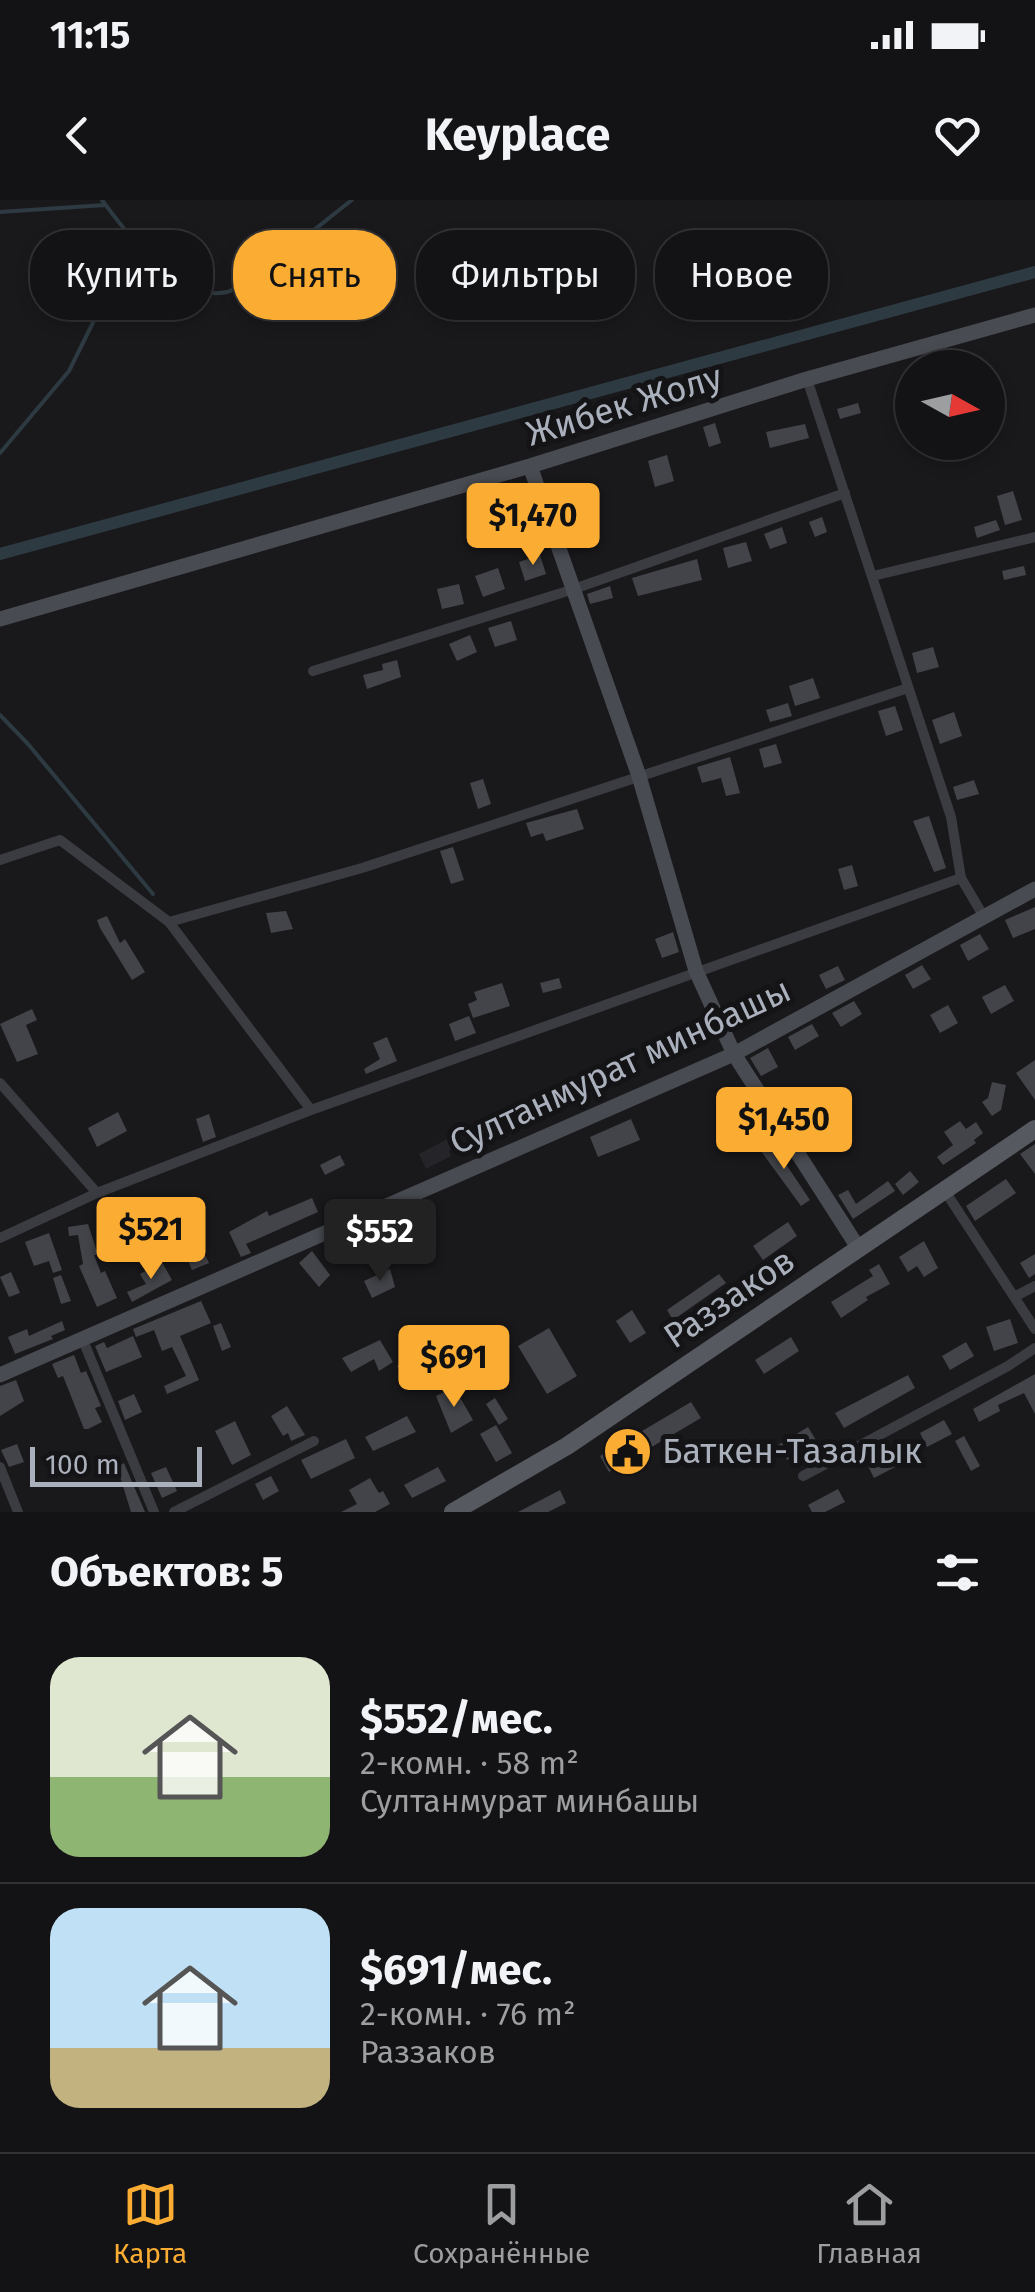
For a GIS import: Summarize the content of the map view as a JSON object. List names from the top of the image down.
{
  "streets": {
    "main road": ["Раззаков"],
    "street": ["Жибек Жолу", "Султанмурат минбашы"]
  },
  "places": {
    "public building": ["Баткен-Тазалык"]
  },
  "scale_bar": "100 m",
  "north": "right",
  "page": {
    "status": "11:15",
    "header": "Keyplace",
    "chip": [
      "Купить",
      "Снять",
      "Фильтры",
      "Новое"
    ],
    "price": [
      "$1,470",
      "$1,450",
      "$521",
      "$552",
      "$691"
    ],
    "scale": "100 m",
    "heading": "Объектов: 5",
    "list": [
      {
        "name": "$552/мес.",
        "note": "2-комн. · 58 m² · Султанмурат минбашы"
      },
      {
        "name": "$691/мес.",
        "note": "2-комн. · 76 m² · Раззаков"
      }
    ],
    "tabs": ["Карта", "Сохранённые", "Главная"]
  }
}
